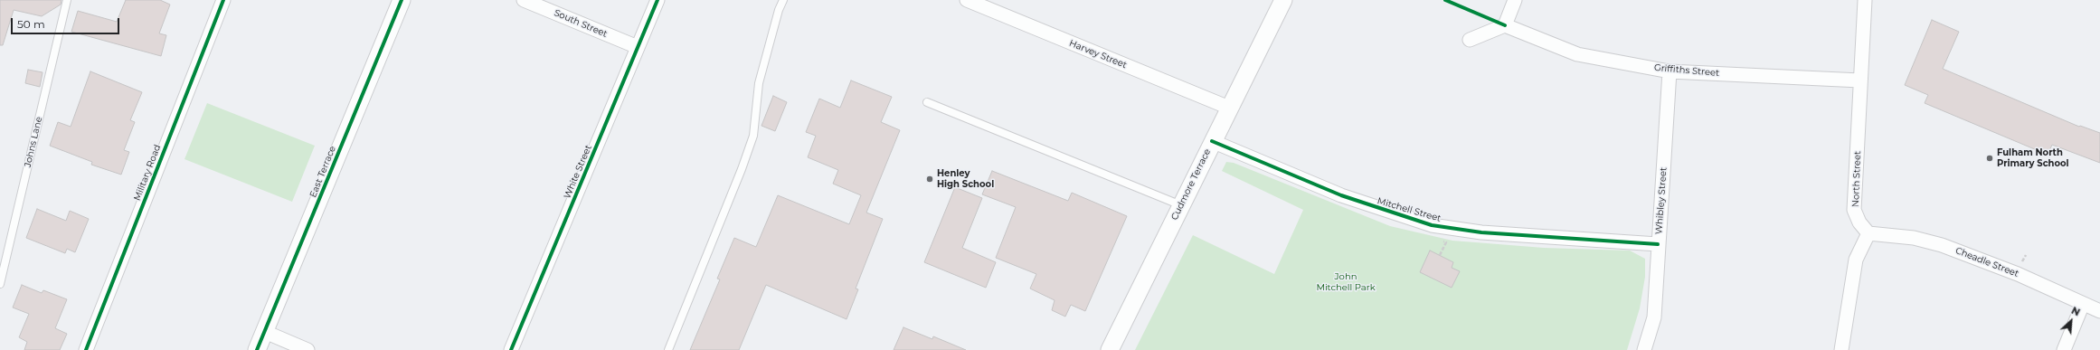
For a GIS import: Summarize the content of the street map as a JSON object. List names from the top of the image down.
{
  "streets": {
    "street": [
      "South Street",
      "Harvey Street",
      "Griffiths Street",
      "East Terrace",
      "White Street",
      "Military Road",
      "North Street",
      "Cudmore Terrace",
      "Whibley Street",
      "Mitchell Street",
      "Cheadle Street"
    ],
    "lane": ["Johns Lane"]
  },
  "crossings": [
    ["South Street", "White Street"],
    ["Harvey Street", "Cudmore Terrace"],
    ["Griffiths Street", "North Street"],
    ["Griffiths Street", "Whibley Street"],
    ["North Street", "Cheadle Street"],
    ["Cudmore Terrace", "Mitchell Street"],
    ["Whibley Street", "Mitchell Street"]
  ],
  "parks": ["John Mitchell Park"],
  "places": ["Fulham North Primary School", "Henley High School"],
  "scale_bar": "50 m",
  "north": "top right"
}
